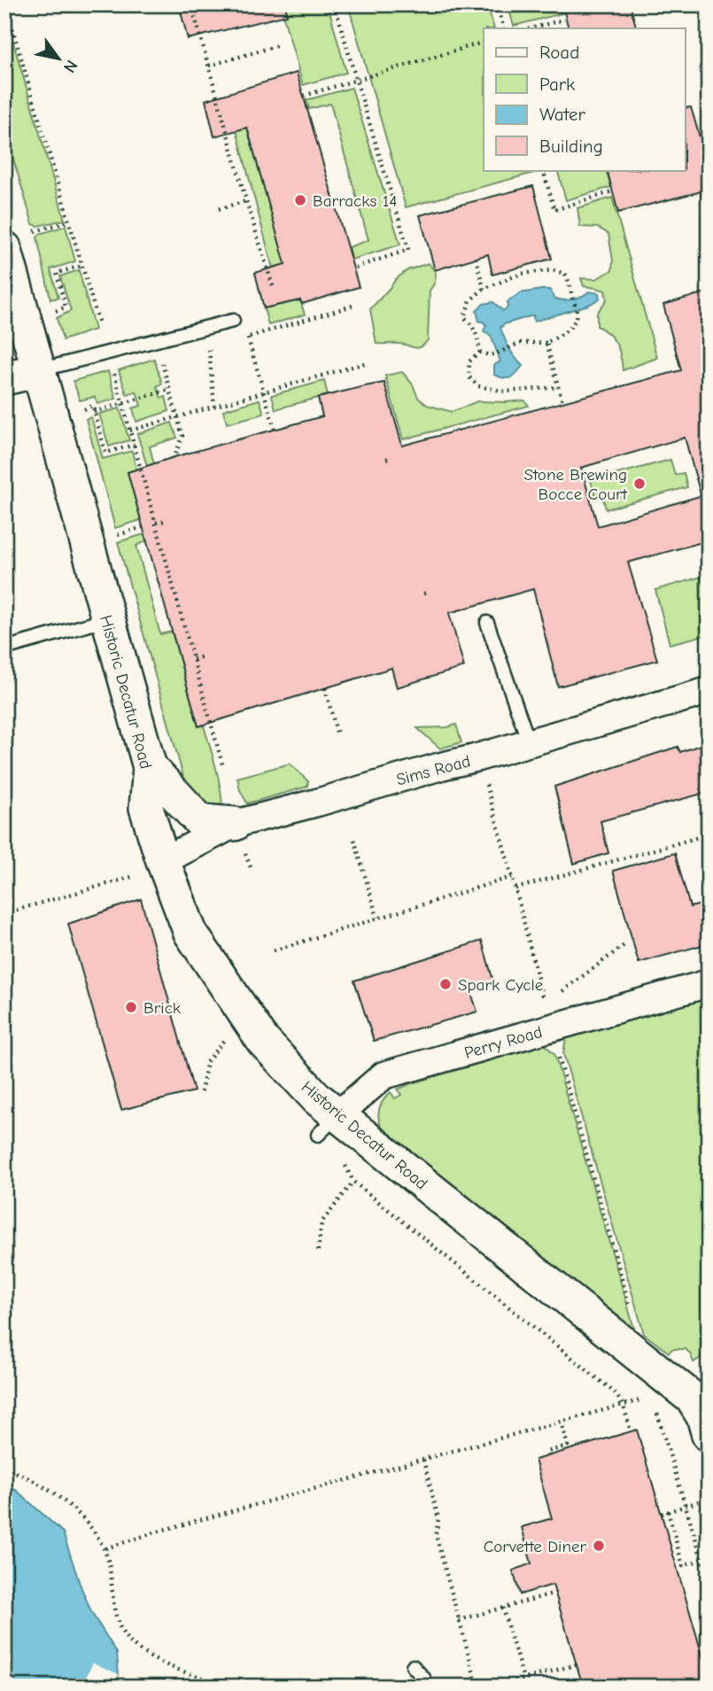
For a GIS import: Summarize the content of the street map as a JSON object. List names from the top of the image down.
{
  "streets": {
    "street": ["Historic Decatur Road", "Sims Road", "Perry Road"]
  },
  "crossings": [
    ["Historic Decatur Road", "Sims Road"],
    ["Historic Decatur Road", "Perry Road"]
  ],
  "places": [
    "Barracks 14",
    "Stone Brewing Bocce Court",
    "Spark Cycle",
    "Brick",
    "Corvette Diner"
  ],
  "legend": [
    "Road",
    "Park",
    "Water",
    "Building"
  ],
  "north": "bottom right"
}
